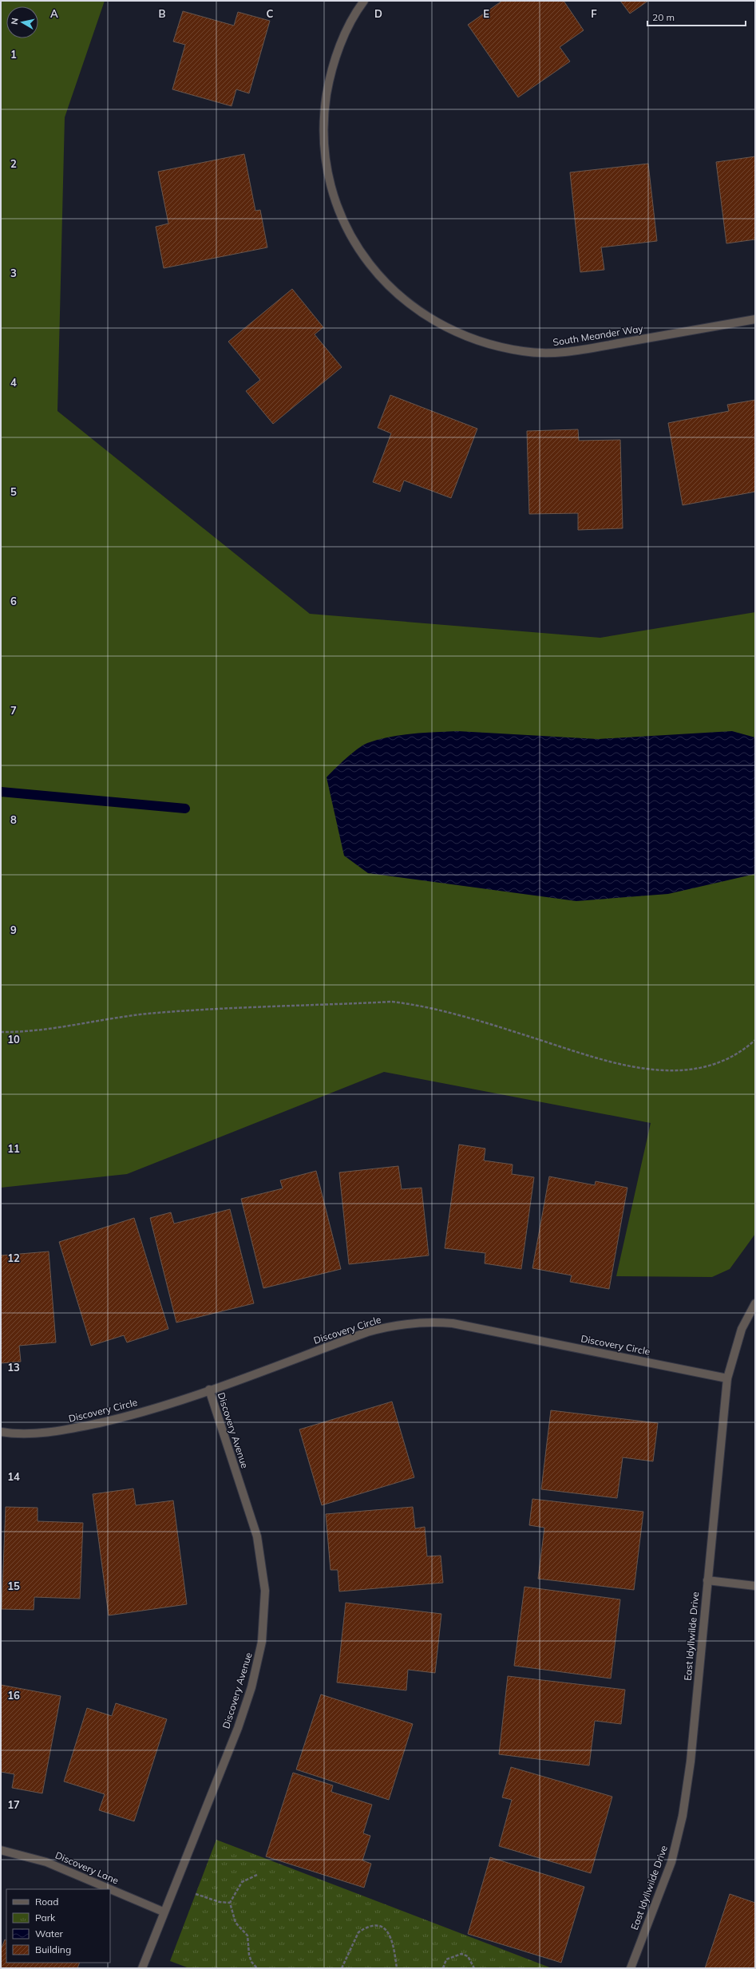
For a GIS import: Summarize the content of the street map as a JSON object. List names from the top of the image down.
{
  "streets": {
    "street": [
      "South Meander Way",
      "Discovery Circle",
      "Discovery Avenue",
      "East Idyllwilde Drive",
      "Discovery Lane"
    ]
  },
  "crossings": [
    ["Discovery Circle", "Discovery Avenue"],
    ["Discovery Circle", "East Idyllwilde Drive"],
    ["Discovery Avenue", "Discovery Lane"]
  ],
  "legend": [
    "Road",
    "Park",
    "Water",
    "Building"
  ],
  "scale_bar": "20 m",
  "north": "left",
  "grid": {
    "columns": [
      "A",
      "B",
      "C",
      "D",
      "E",
      "F"
    ],
    "rows": [
      "1",
      "2",
      "3",
      "4",
      "5",
      "6",
      "7",
      "8",
      "9",
      "10",
      "11",
      "12",
      "13",
      "14",
      "15",
      "16",
      "17"
    ]
  }
}
